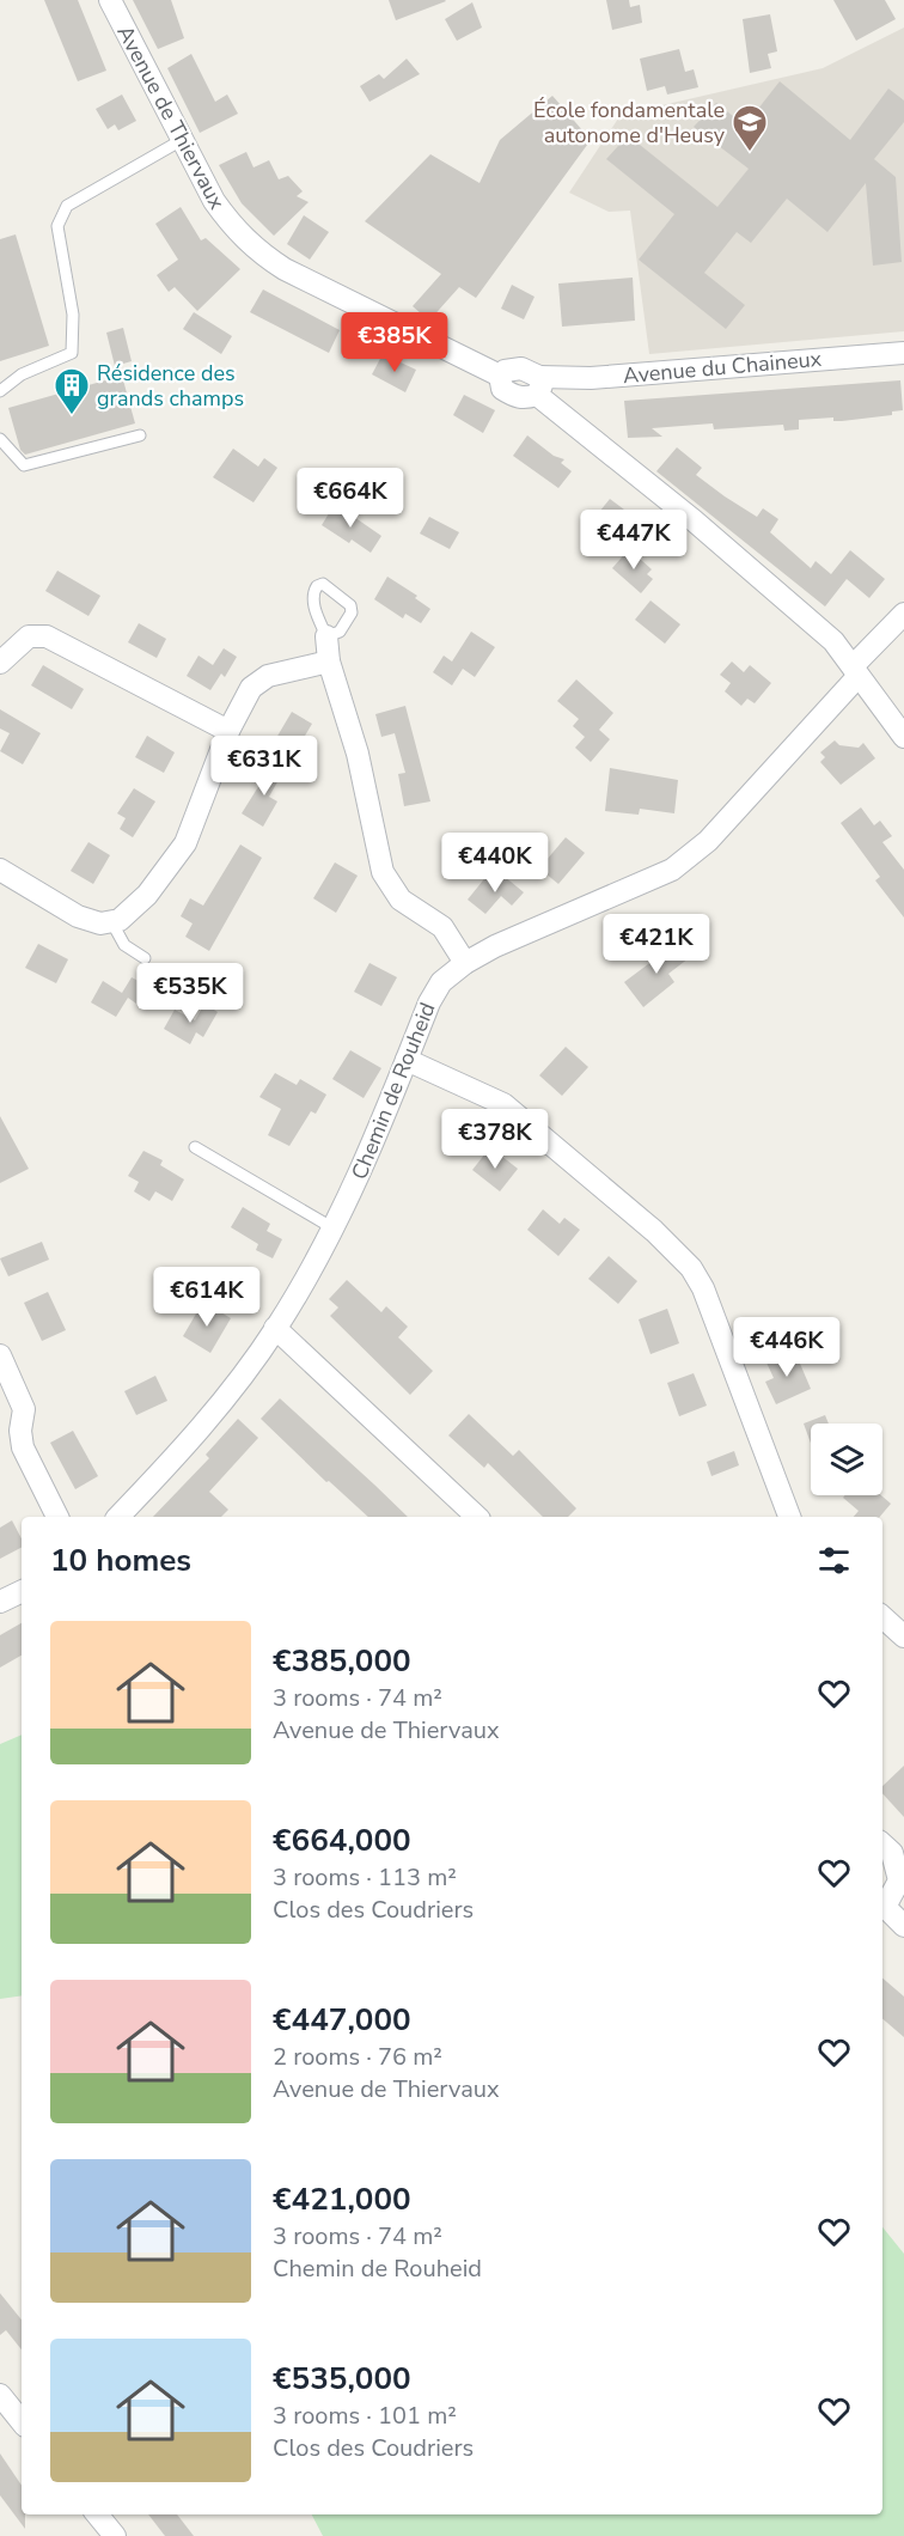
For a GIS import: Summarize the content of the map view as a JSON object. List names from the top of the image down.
{
  "streets": {
    "street": ["Avenue de Thiervaux", "Avenue du Chaineux", "Chemin de Rouheid"]
  },
  "crossings": [
    ["Avenue de Thiervaux", "Avenue du Chaineux"]
  ],
  "places": {
    "school or university": ["École fondamentale autonome d'Heusy"],
    "building": ["Résidence des grands champs"]
  },
  "page": {
    "price": [
      "€385K",
      "€664K",
      "€447K",
      "€631K",
      "€440K",
      "€421K",
      "€535K",
      "€378K",
      "€614K",
      "€446K"
    ],
    "heading": "10 homes",
    "list": [
      {
        "name": "€385,000",
        "note": "3 rooms · 74 m² · Avenue de Thiervaux"
      },
      {
        "name": "€664,000",
        "note": "3 rooms · 113 m² · Clos des Coudriers"
      },
      {
        "name": "€447,000",
        "note": "2 rooms · 76 m² · Avenue de Thiervaux"
      },
      {
        "name": "€421,000",
        "note": "3 rooms · 74 m² · Chemin de Rouheid"
      },
      {
        "name": "€535,000",
        "note": "3 rooms · 101 m² · Clos des Coudriers"
      }
    ]
  }
}
